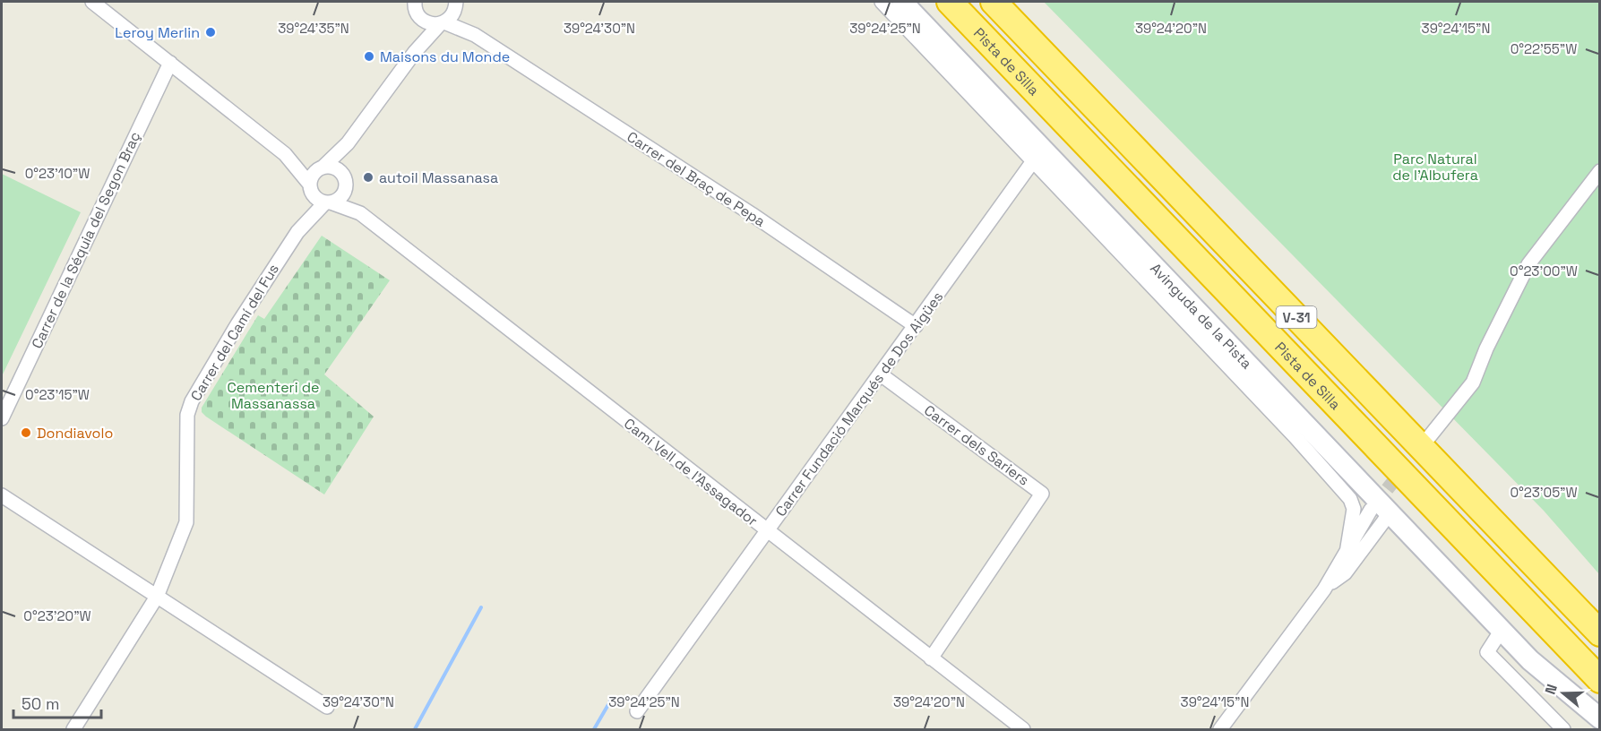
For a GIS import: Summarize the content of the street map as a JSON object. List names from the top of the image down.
{
  "streets": {
    "highway": ["Pista de Silla", "V-31"],
    "street": [
      "Carrer del Braç de Pepa",
      "Carrer de la Séquia del Segon Braç",
      "Avinguda de la Pista",
      "Carrer del Camí del Fus",
      "Carrer Fundació Marqués de Dos Aigües",
      "Carrer dels Sariers",
      "Camí Vell de l'Assagador"
    ]
  },
  "crossings": [
    ["Carrer del Braç de Pepa", "Carrer Fundació Marqués de Dos Aigües"],
    ["Avinguda de la Pista", "Carrer Fundació Marqués de Dos Aigües"],
    ["Carrer del Camí del Fus", "Camí Vell de l'Assagador"],
    ["Carrer Fundació Marqués de Dos Aigües", "Carrer dels Sariers"],
    ["Carrer Fundació Marqués de Dos Aigües", "Camí Vell de l'Assagador"],
    ["Carrer dels Sariers", "Camí Vell de l'Assagador"]
  ],
  "parks": ["Parc Natural de l'Albufera", "Cementeri de Massanassa"],
  "places": [
    "Leroy Merlin",
    "Maisons du Monde",
    "autoil Massanasa",
    "Dondiavolo"
  ],
  "scale_bar": "50 m",
  "north": "left",
  "coordinates": [
    "39°24'35\"N",
    "39°24'30\"N",
    "39°24'25\"N",
    "39°24'20\"N",
    "39°24'15\"N",
    "0°22'55\"W",
    "0°23'10\"W",
    "0°23'00\"W",
    "0°23'15\"W",
    "0°23'05\"W",
    "0°23'20\"W"
  ]
}
